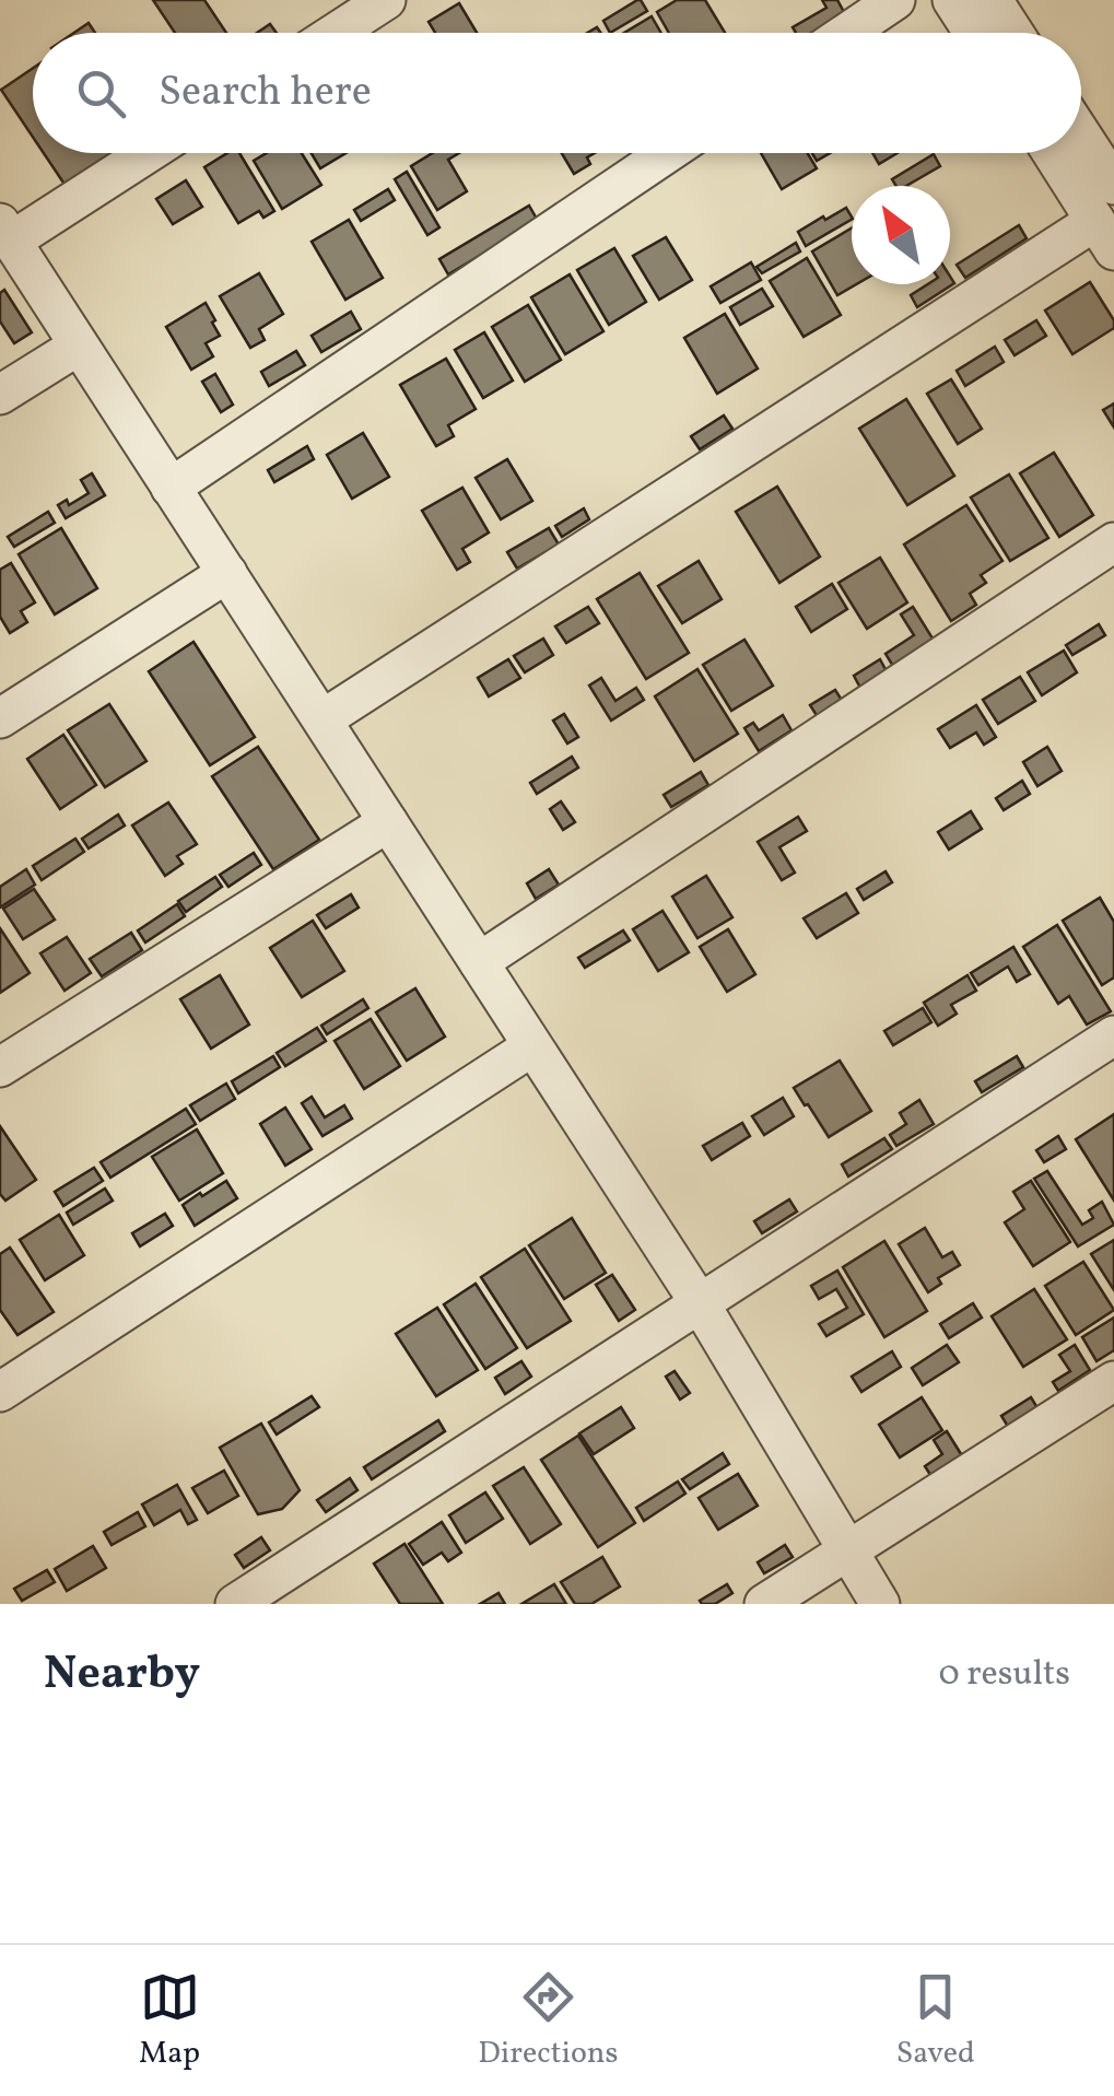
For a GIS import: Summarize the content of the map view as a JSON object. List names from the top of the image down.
{
  "north": "top left",
  "page": {
    "search": "Search here",
    "heading": ["Nearby", "0 results"],
    "nav": ["Map", "Directions", "Saved"]
  }
}
